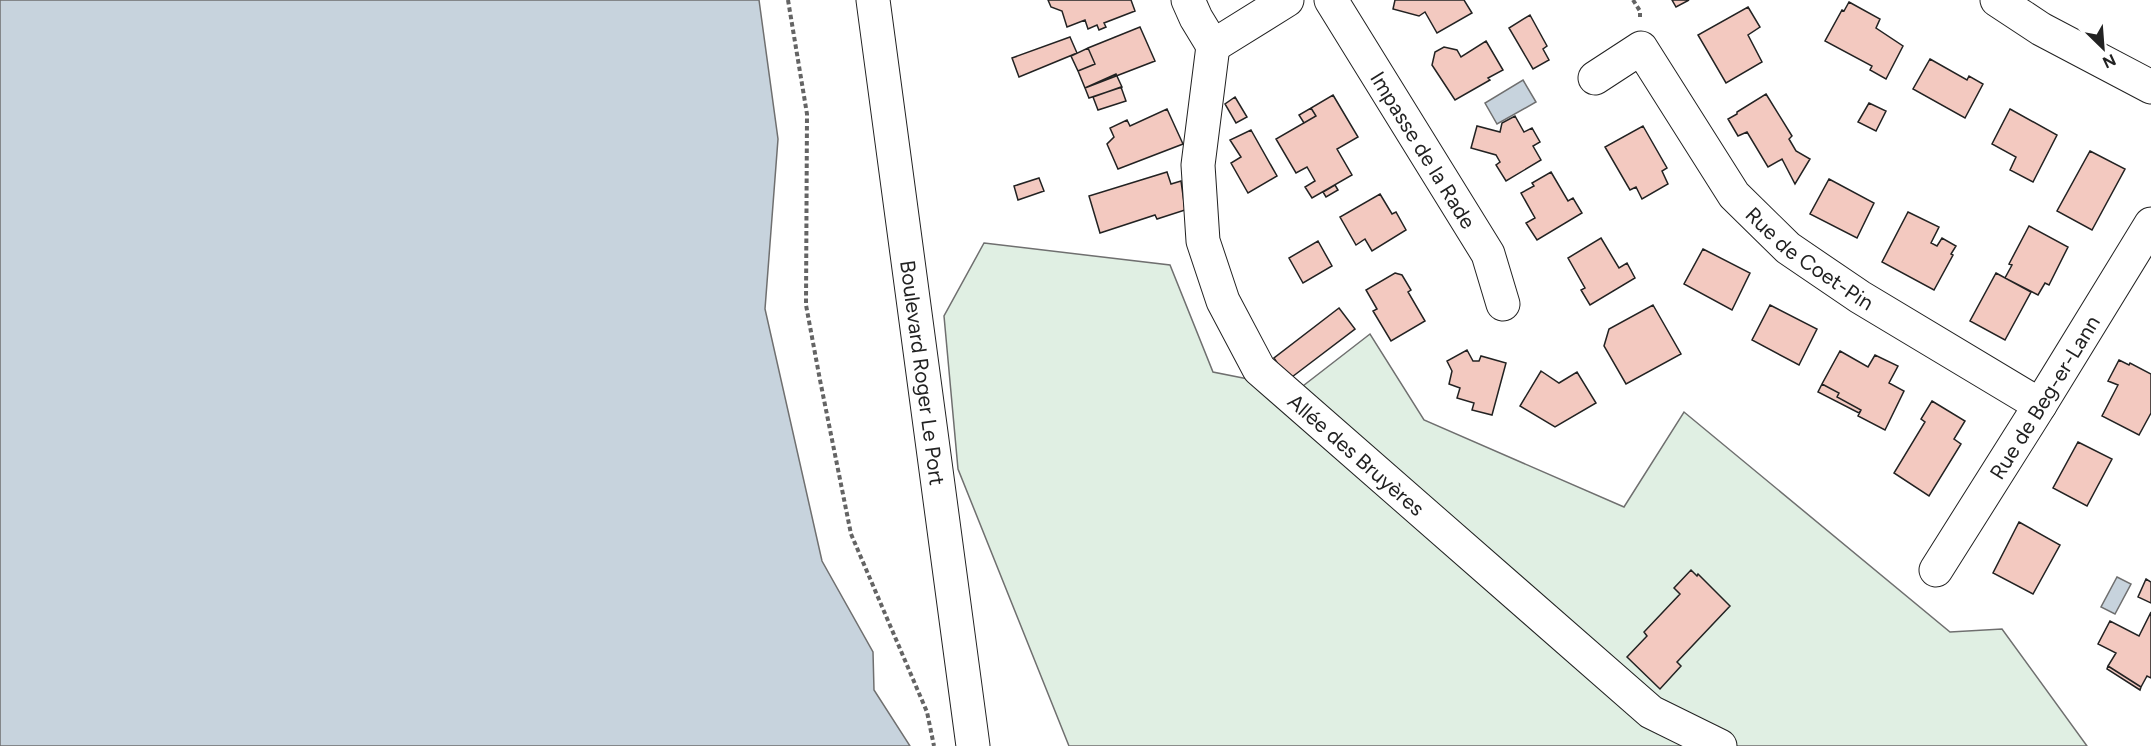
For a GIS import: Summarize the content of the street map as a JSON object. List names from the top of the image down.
{
  "streets": {
    "street": [
      "Impasse de la Rade",
      "Rue de Coet-Pin",
      "Boulevard Roger Le Port",
      "Rue de Beg-er-Lann",
      "Allée des Bruyères"
    ]
  },
  "crossings": [
    ["Rue de Coet-Pin", "Rue de Beg-er-Lann"]
  ],
  "north": "bottom right"
}
